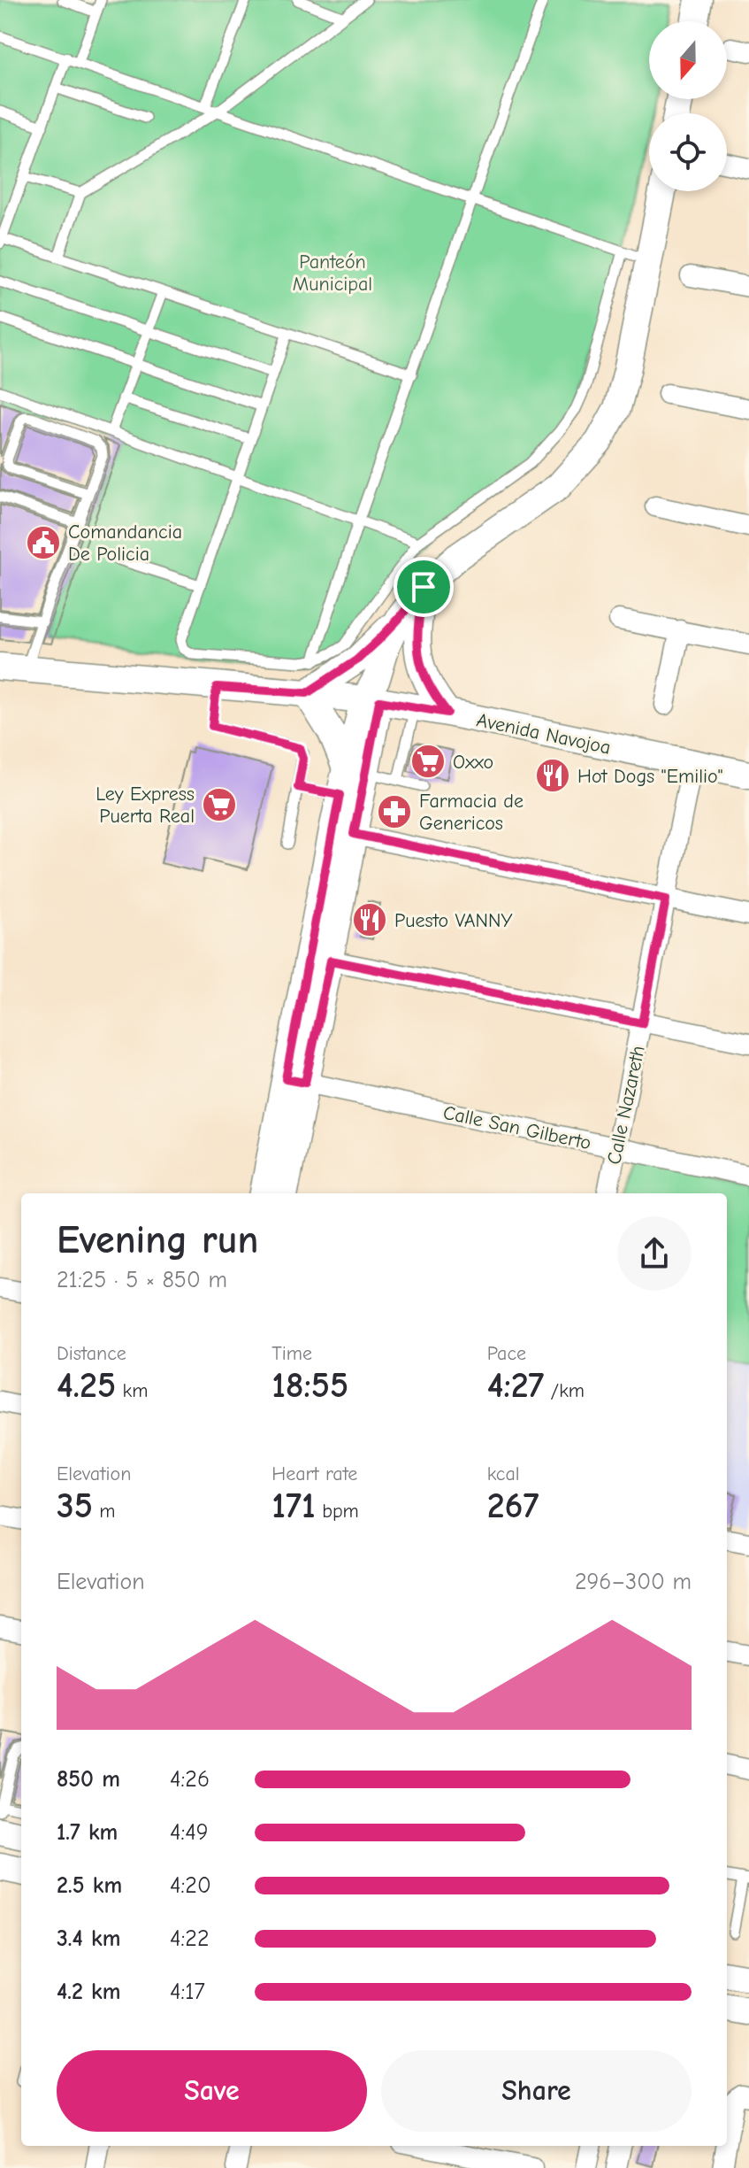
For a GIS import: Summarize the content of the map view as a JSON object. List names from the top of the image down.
{
  "streets": {
    "street": ["Avenida Navojoa", "Calle Nazareth", "Calle San Gilberto"]
  },
  "crossings": [
    ["Avenida Navojoa", "Calle Nazareth"],
    ["Calle Nazareth", "Calle San Gilberto"]
  ],
  "parks": ["Panteón Municipal"],
  "places": {
    "public building": ["Comandancia De Policia"],
    "supermarket": ["Oxxo", "Ley Express Puerta Real"],
    "restaurant": ["Hot Dogs \"Emilio\"", "Puesto VANNY"],
    "pharmacy": ["Farmacia de Genericos"]
  },
  "north": "bottom",
  "page": {
    "heading": ["Evening run", "21:25 · 5 × 850 m"],
    "stats": [
      ["Distance", "4.25 km"],
      ["Time", "18:55"],
      ["Pace", "4:27 /km"],
      ["Elevation", "35 m"],
      ["Heart rate", "171 bpm"],
      ["kcal", "267"]
    ],
    "chart": ["Elevation", "296–300 m"],
    "list": [
      {
        "name": "850 m",
        "note": "4:26"
      },
      {
        "name": "1.7 km",
        "note": "4:49"
      },
      {
        "name": "2.5 km",
        "note": "4:20"
      },
      {
        "name": "3.4 km",
        "note": "4:22"
      },
      {
        "name": "4.2 km",
        "note": "4:17"
      }
    ],
    "buttons": ["Save", "Share"]
  }
}
